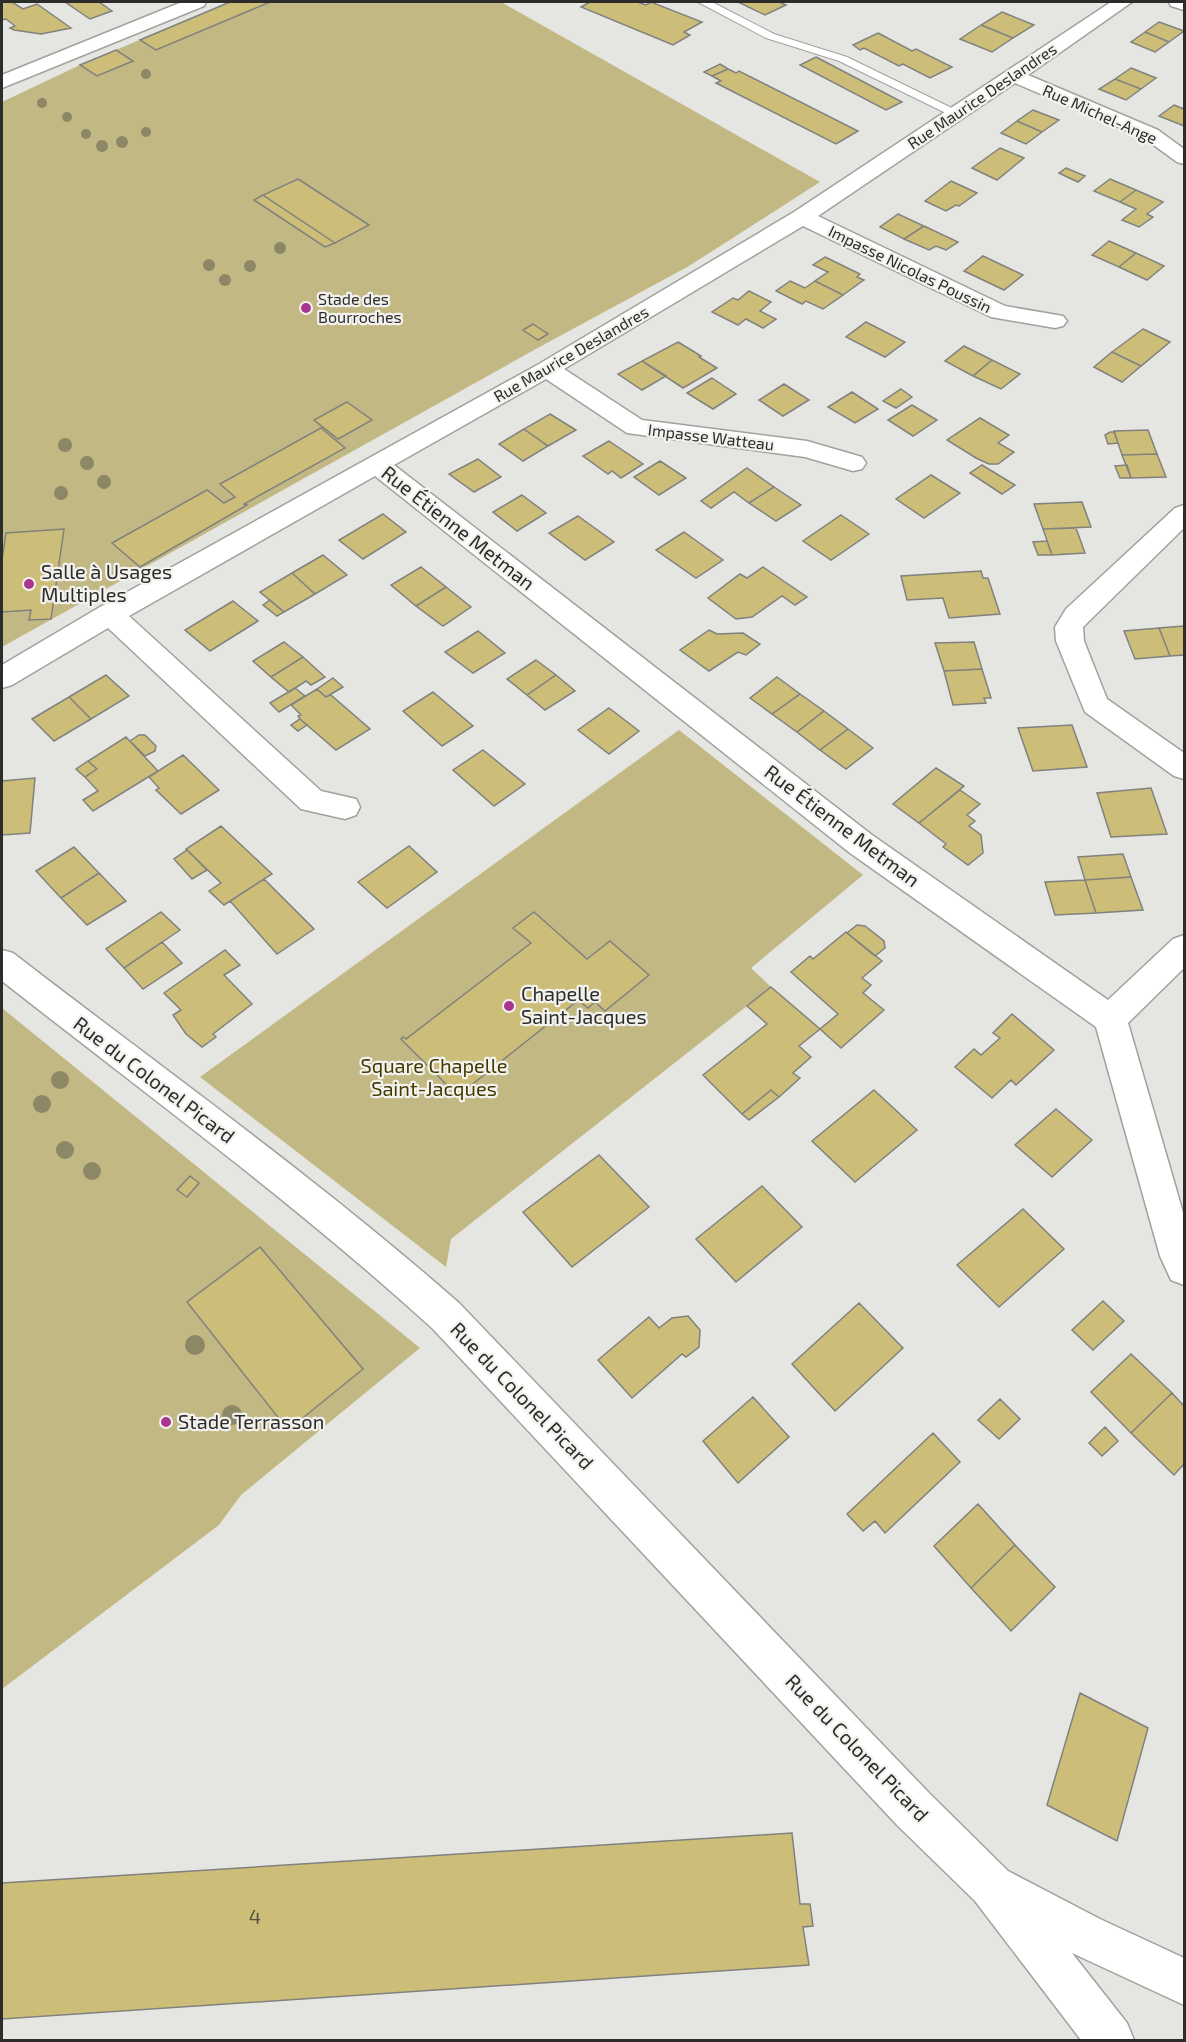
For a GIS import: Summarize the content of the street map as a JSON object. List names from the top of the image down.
{
  "streets": {
    "street": [
      "Rue Maurice Deslandres",
      "Rue Michel-Ange",
      "Impasse Nicolas Poussin",
      "Impasse Watteau",
      "Rue Étienne Metman",
      "Rue du Colonel Picard"
    ]
  },
  "crossings": [
    ["Rue Maurice Deslandres", "Rue Michel-Ange"],
    ["Rue Maurice Deslandres", "Impasse Nicolas Poussin"],
    ["Rue Maurice Deslandres", "Impasse Watteau"],
    ["Rue Maurice Deslandres", "Rue Étienne Metman"]
  ],
  "parks": ["Square Chapelle Saint-Jacques"],
  "places": [
    "Stade des Bourroches",
    "Salle à Usages Multiples",
    "Chapelle Saint-Jacques",
    "Stade Terrasson"
  ],
  "house_numbers": ["4"]
}
